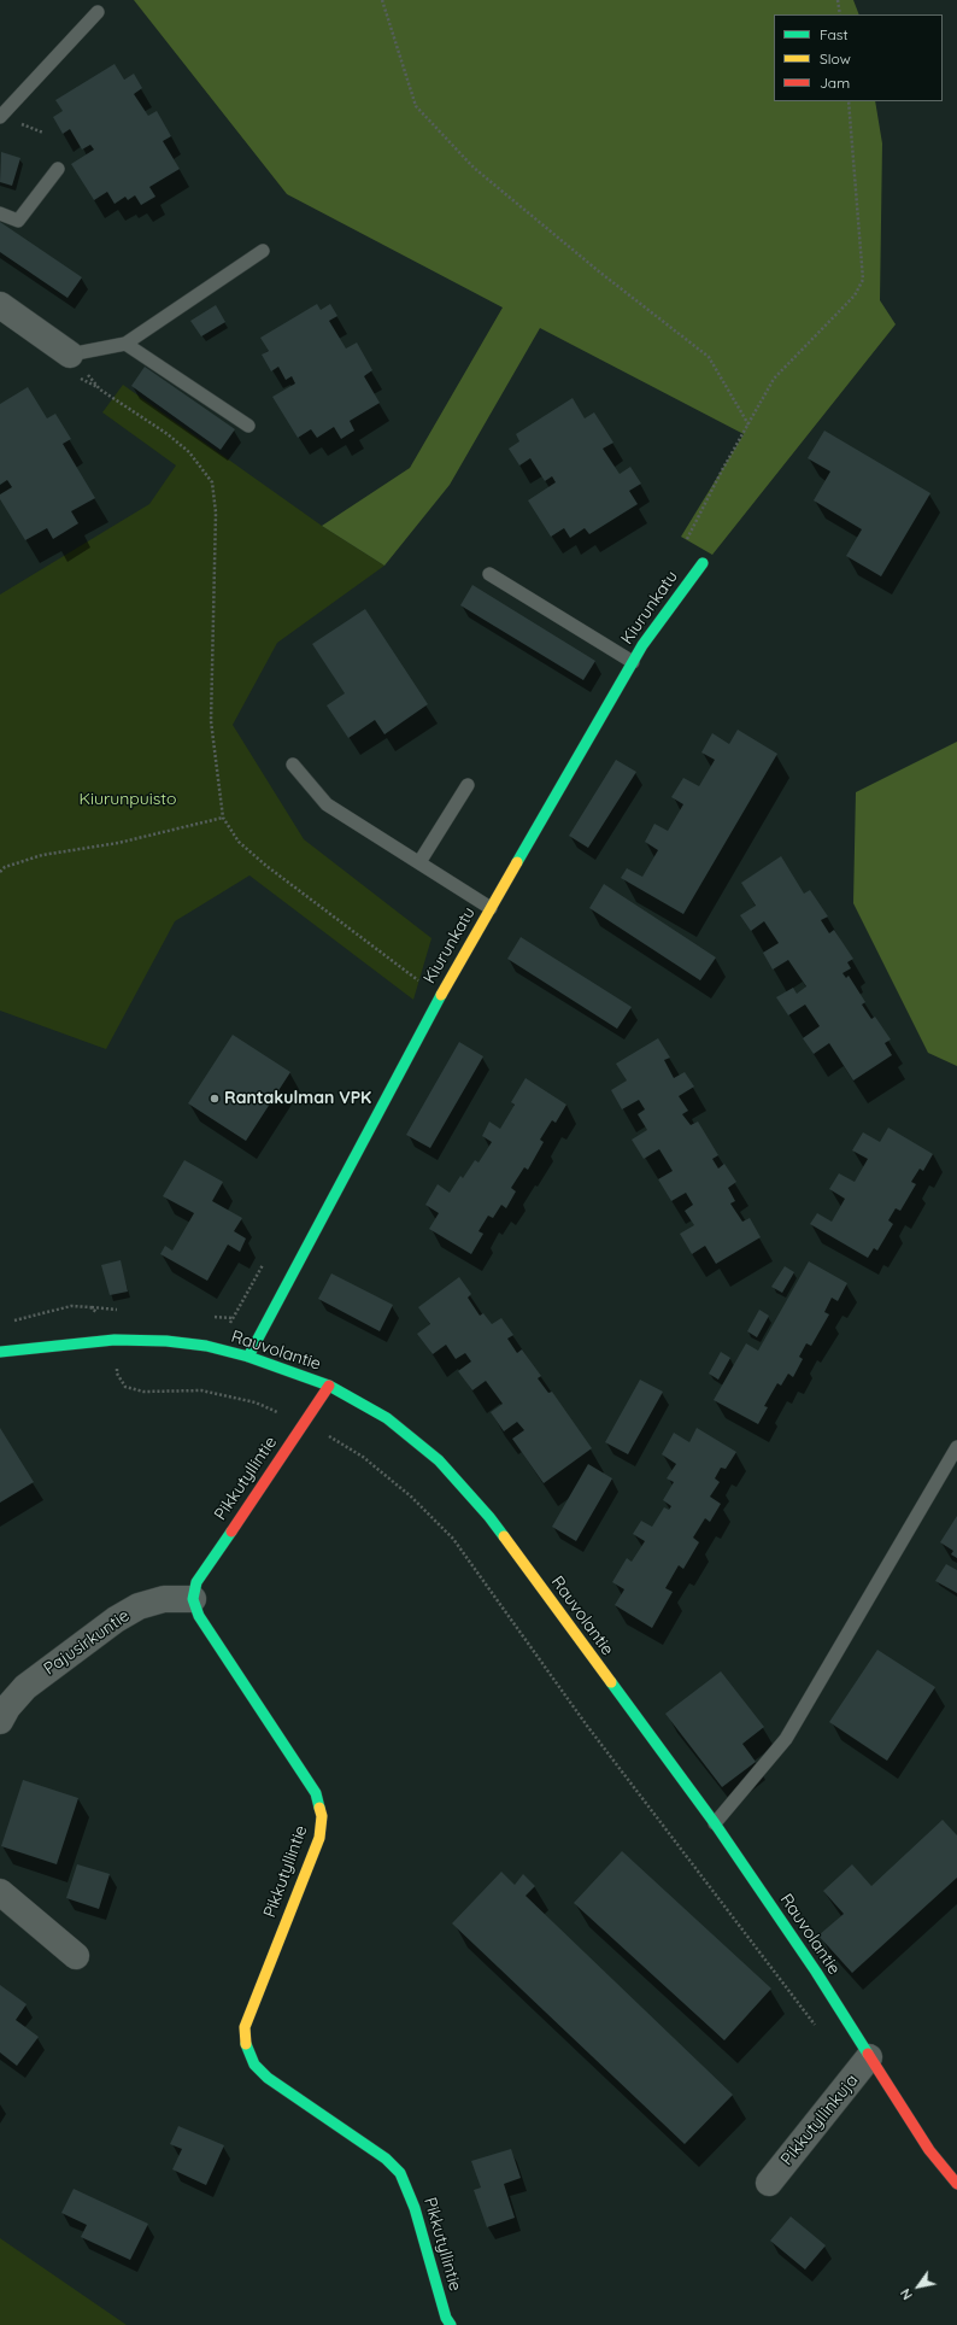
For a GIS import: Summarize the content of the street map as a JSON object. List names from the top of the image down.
{
  "streets": {
    "street": [
      "Kiurunkatu",
      "Rauvolantie",
      "Pikkutyllintie",
      "Pajusirkuntie",
      "Pikkutyllinkuja"
    ]
  },
  "crossings": [
    ["Kiurunkatu", "Rauvolantie"],
    ["Rauvolantie", "Pikkutyllintie"],
    ["Rauvolantie", "Pikkutyllinkuja"],
    ["Pikkutyllintie", "Pajusirkuntie"]
  ],
  "parks": ["Kiurunpuisto"],
  "places": ["Rantakulman VPK"],
  "legend": ["Fast", "Slow", "Jam"],
  "north": "bottom left"
}
